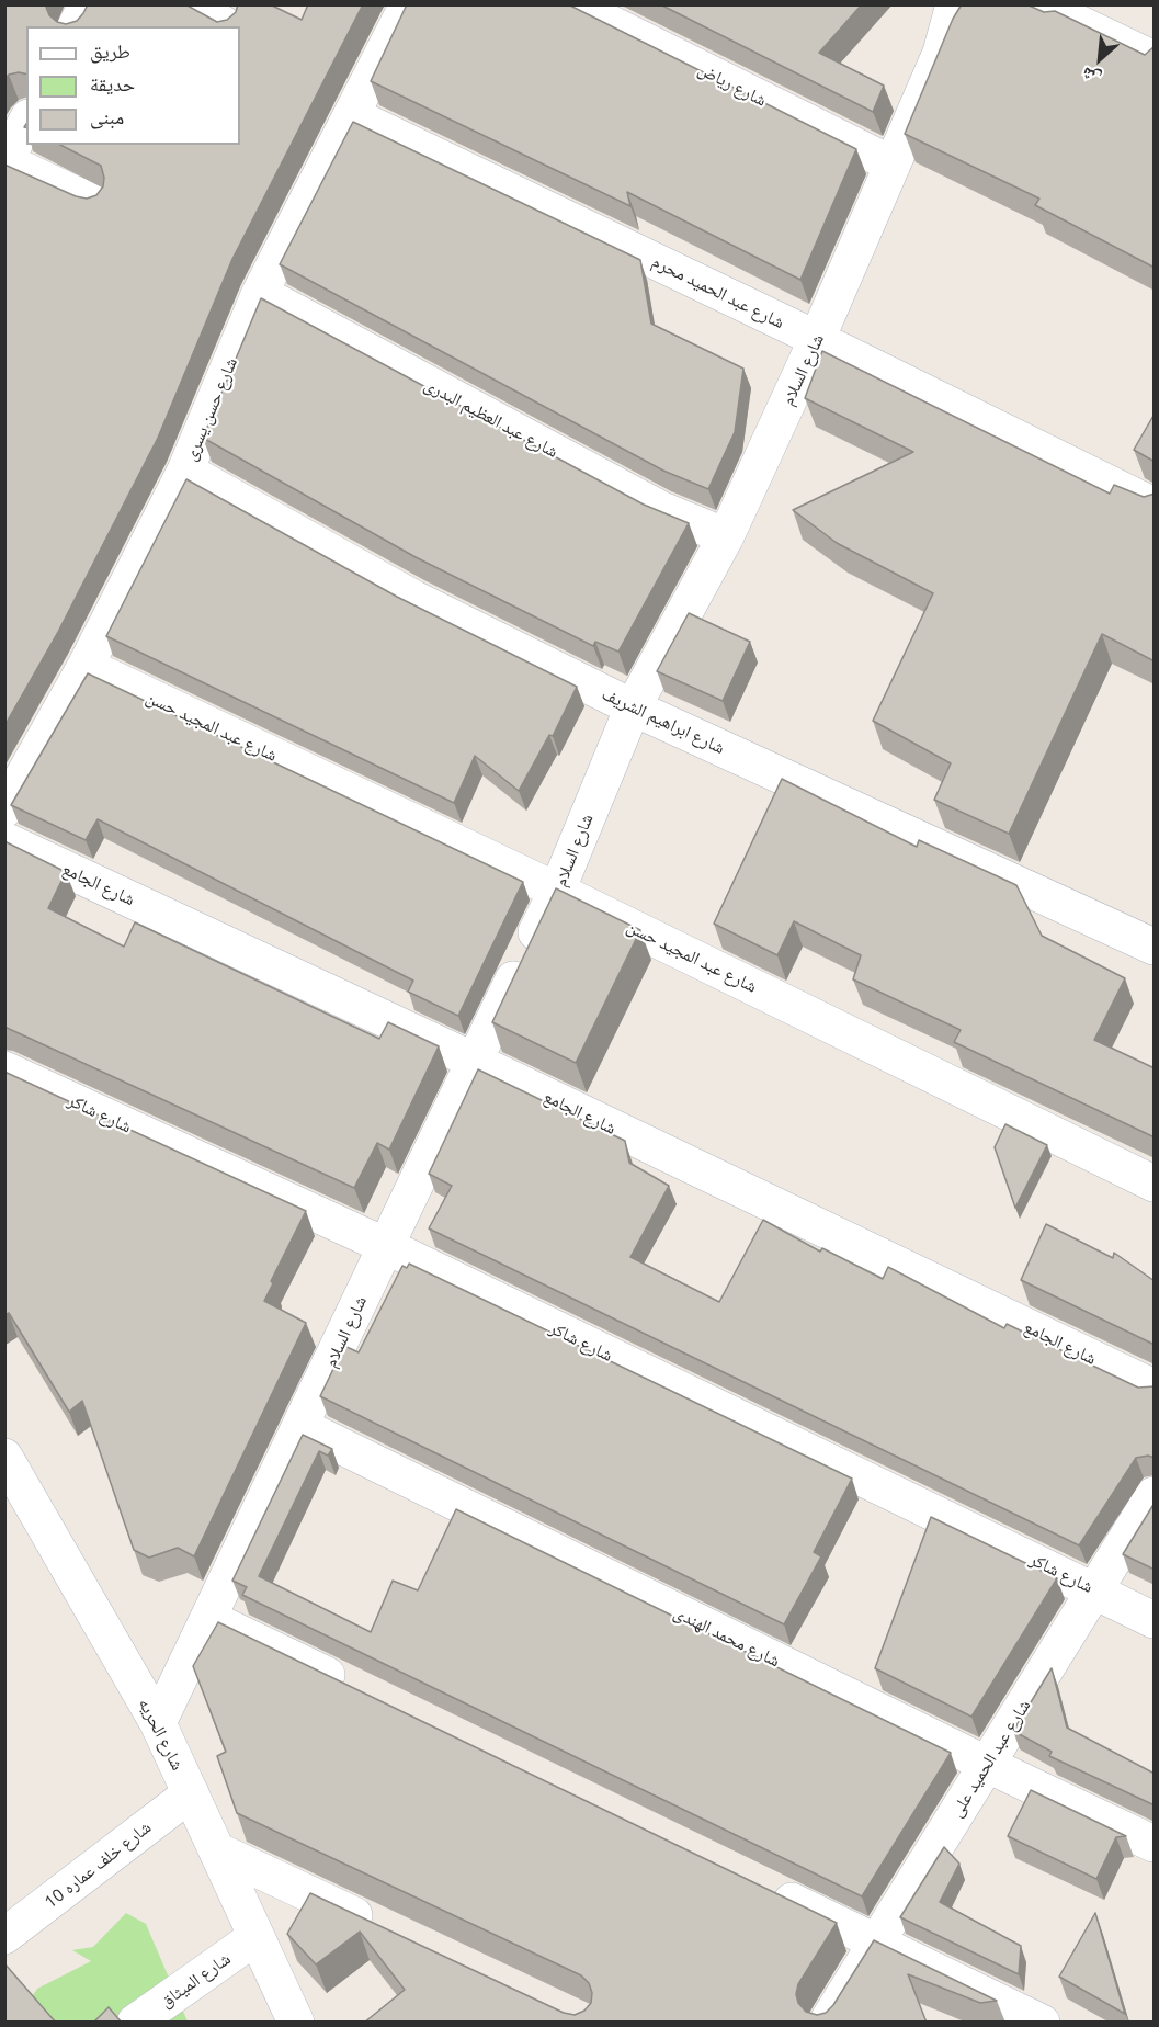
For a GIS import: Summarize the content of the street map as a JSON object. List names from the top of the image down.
{
  "streets": {
    "street": [
      "شارع رياض",
      "شارع عبد الحميد محرم",
      "شارع السلام",
      "شارع حسن يسرى",
      "شارع عبد العظيم البدرى",
      "شارع ابراهيم الشريف",
      "شارع عبد المجيد حسن",
      "شارع الجامع",
      "شارع شاكر",
      "شارع محمد الهندى",
      "شارع الحريه",
      "شارع عبد الحميد على",
      "شارع خلف عماره 10",
      "شارع الميثاق"
    ]
  },
  "crossings": [
    ["شارع رياض", "شارع السلام"],
    ["شارع عبد الحميد محرم", "شارع السلام"],
    ["شارع عبد الحميد محرم", "شارع حسن يسرى"],
    ["شارع السلام", "شارع عبد العظيم البدرى"],
    ["شارع السلام", "شارع ابراهيم الشريف"],
    ["شارع السلام", "شارع عبد المجيد حسن"],
    ["شارع السلام", "شارع الجامع"],
    ["شارع السلام", "شارع شاكر"],
    ["شارع السلام", "شارع محمد الهندى"],
    ["شارع السلام", "شارع الحريه"],
    ["شارع حسن يسرى", "شارع عبد العظيم البدرى"],
    ["شارع حسن يسرى", "شارع ابراهيم الشريف"],
    ["شارع حسن يسرى", "شارع عبد المجيد حسن"],
    ["شارع شاكر", "شارع عبد الحميد على"],
    ["شارع محمد الهندى", "شارع عبد الحميد على"],
    ["شارع الحريه", "شارع خلف عماره 10"],
    ["شارع الحريه", "شارع الميثاق"]
  ],
  "legend": ["طريق", "حديقة", "مبنى"],
  "north": "bottom left"
}
